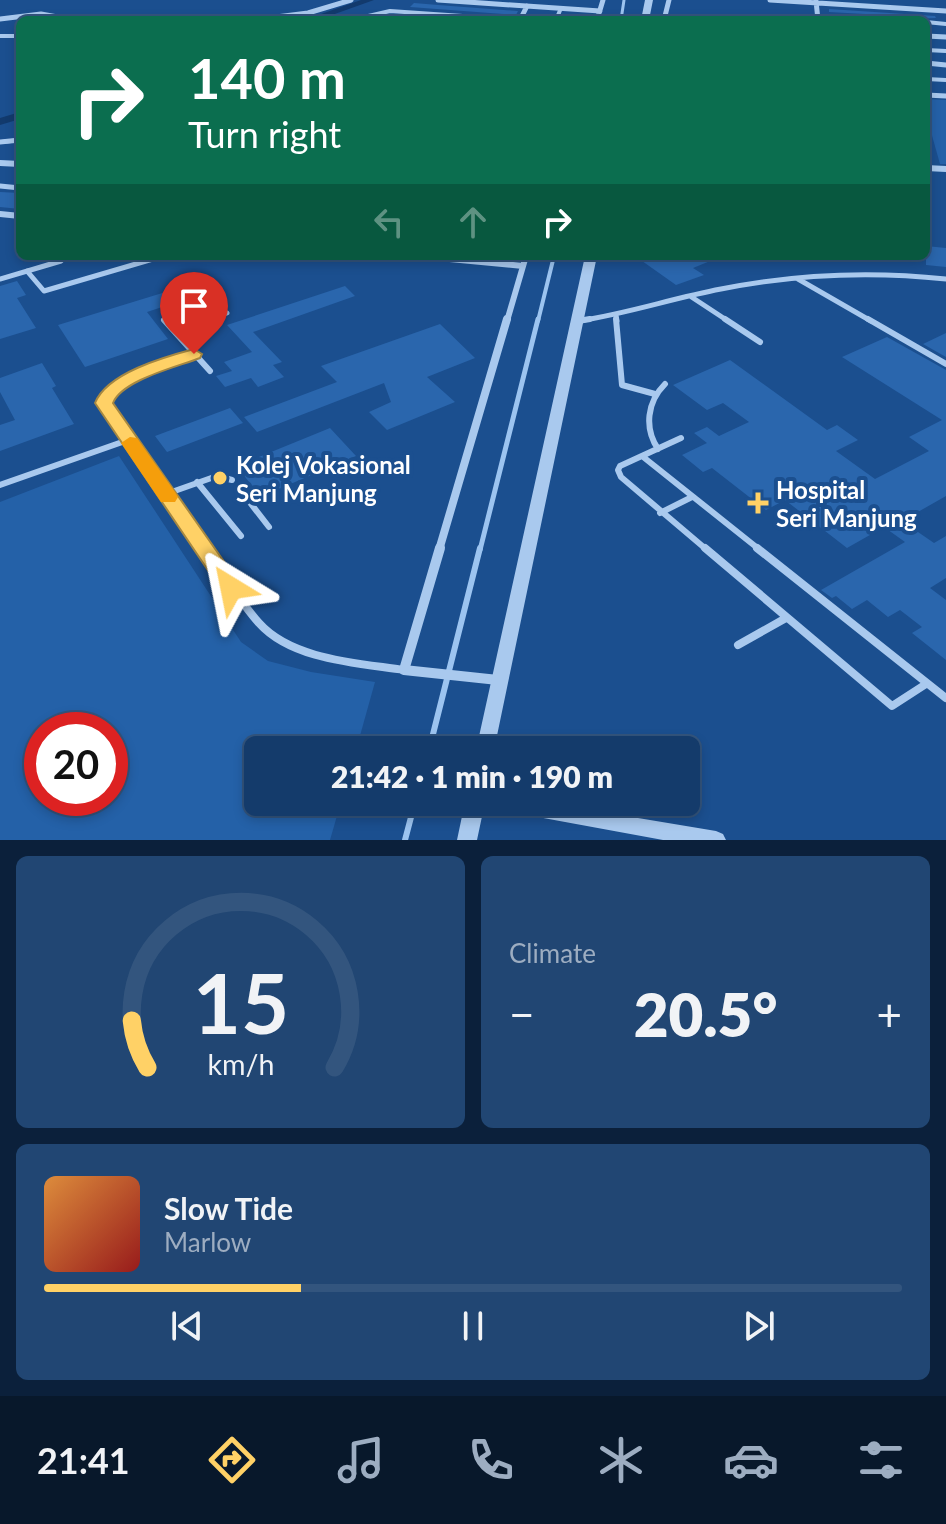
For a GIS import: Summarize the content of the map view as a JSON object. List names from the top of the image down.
{
  "places": {
    "other": ["Kolej Vokasional Seri Manjung"],
    "health": ["Hospital Seri Manjung"]
  },
  "page": {
    "turn": ["140 m", "Turn right"],
    "limit": "20",
    "trip": "21:42 · 1 min · 190 m",
    "tile": "Climate",
    "heat": ["−", "20.5°", "+"],
    "song": ["Slow Tide", "Marlow"],
    "tabs": "21:41",
    "gauge": ["15", "km/h"]
  }
}
